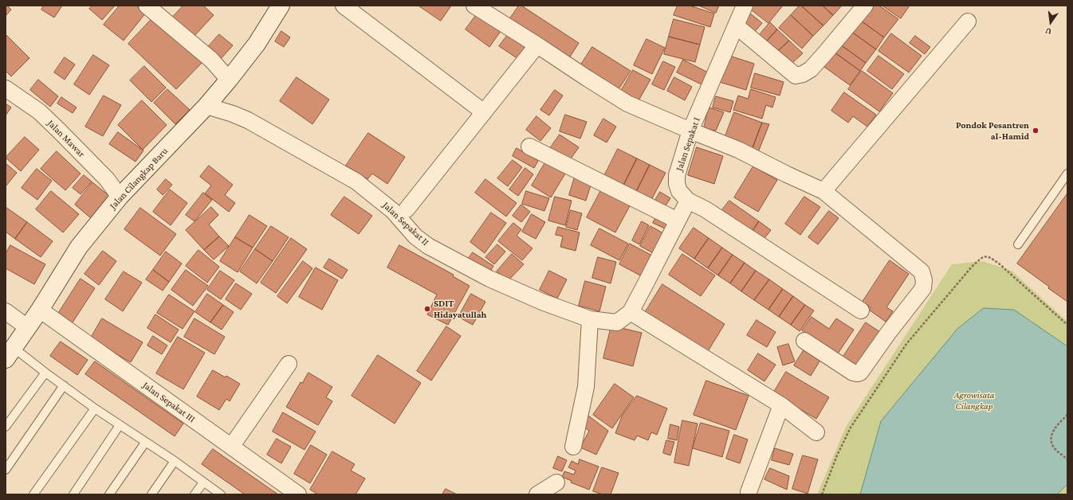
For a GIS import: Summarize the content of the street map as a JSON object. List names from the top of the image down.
{
  "streets": {
    "street": [
      "Jalan Mawar",
      "Jalan Sepakat I",
      "Jalan Cilangkap Baru",
      "Jalan Sepakat II",
      "Jalan Sepakat III"
    ]
  },
  "crossings": [
    ["Jalan Mawar", "Jalan Cilangkap Baru"],
    ["Jalan Cilangkap Baru", "Jalan Sepakat II"],
    ["Jalan Cilangkap Baru", "Jalan Sepakat III"]
  ],
  "parks": ["Agrowisata Cilangkap"],
  "places": ["Pondok Pesantren al-Hamid", "SDIT Hidayatullah"],
  "north": "bottom"
}
